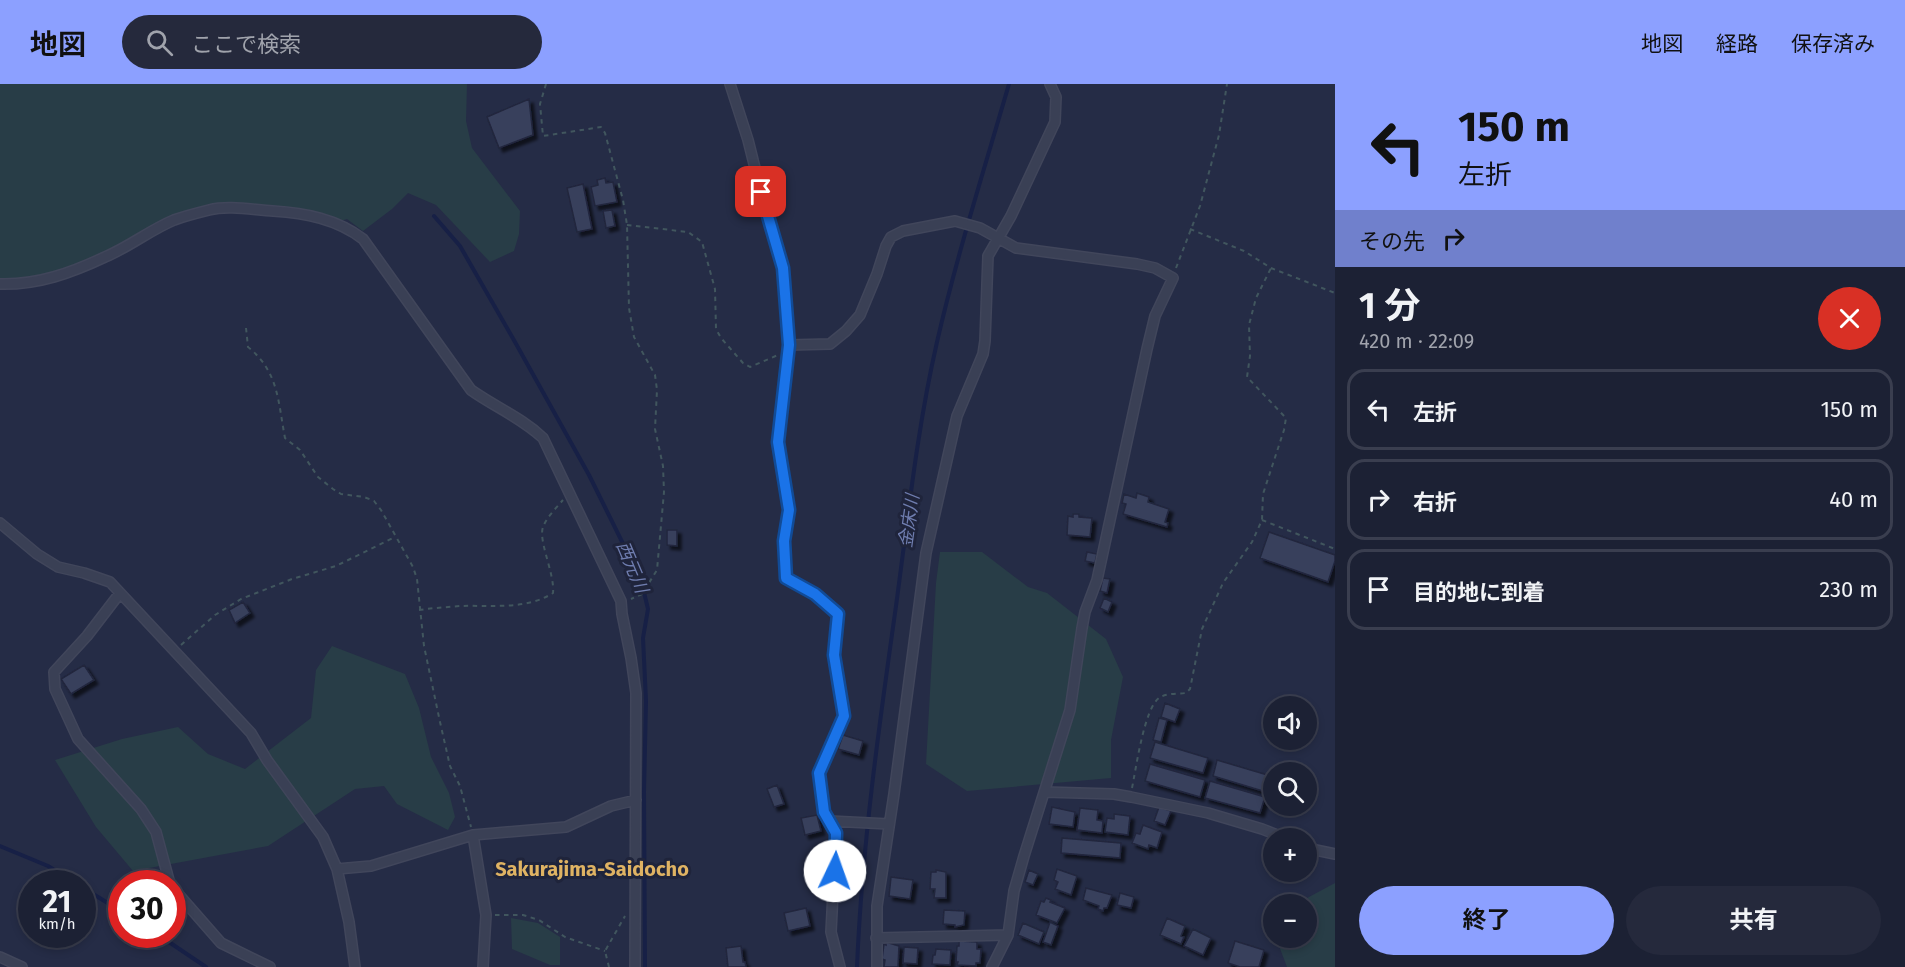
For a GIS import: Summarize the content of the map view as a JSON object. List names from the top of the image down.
{
  "districts": ["Sakurajima-Saidocho"],
  "water": ["金床川", "西元川"],
  "page": {
    "header": "地図",
    "search": "ここで検索",
    "nav": ["地図", "経路", "保存済み"],
    "turn": ["150 m", "左折"],
    "then": "その先",
    "heading": ["1 分", "420 m · 22:09"],
    "list": [
      {
        "name": "左折",
        "value": "150 m"
      },
      {
        "name": "右折",
        "value": "40 m"
      },
      {
        "name": "目的地に到着",
        "value": "230 m"
      }
    ],
    "map_buttons": ["+", "−"],
    "speed": "21 km/h",
    "limit": "30",
    "buttons": ["終了", "共有"]
  }
}
